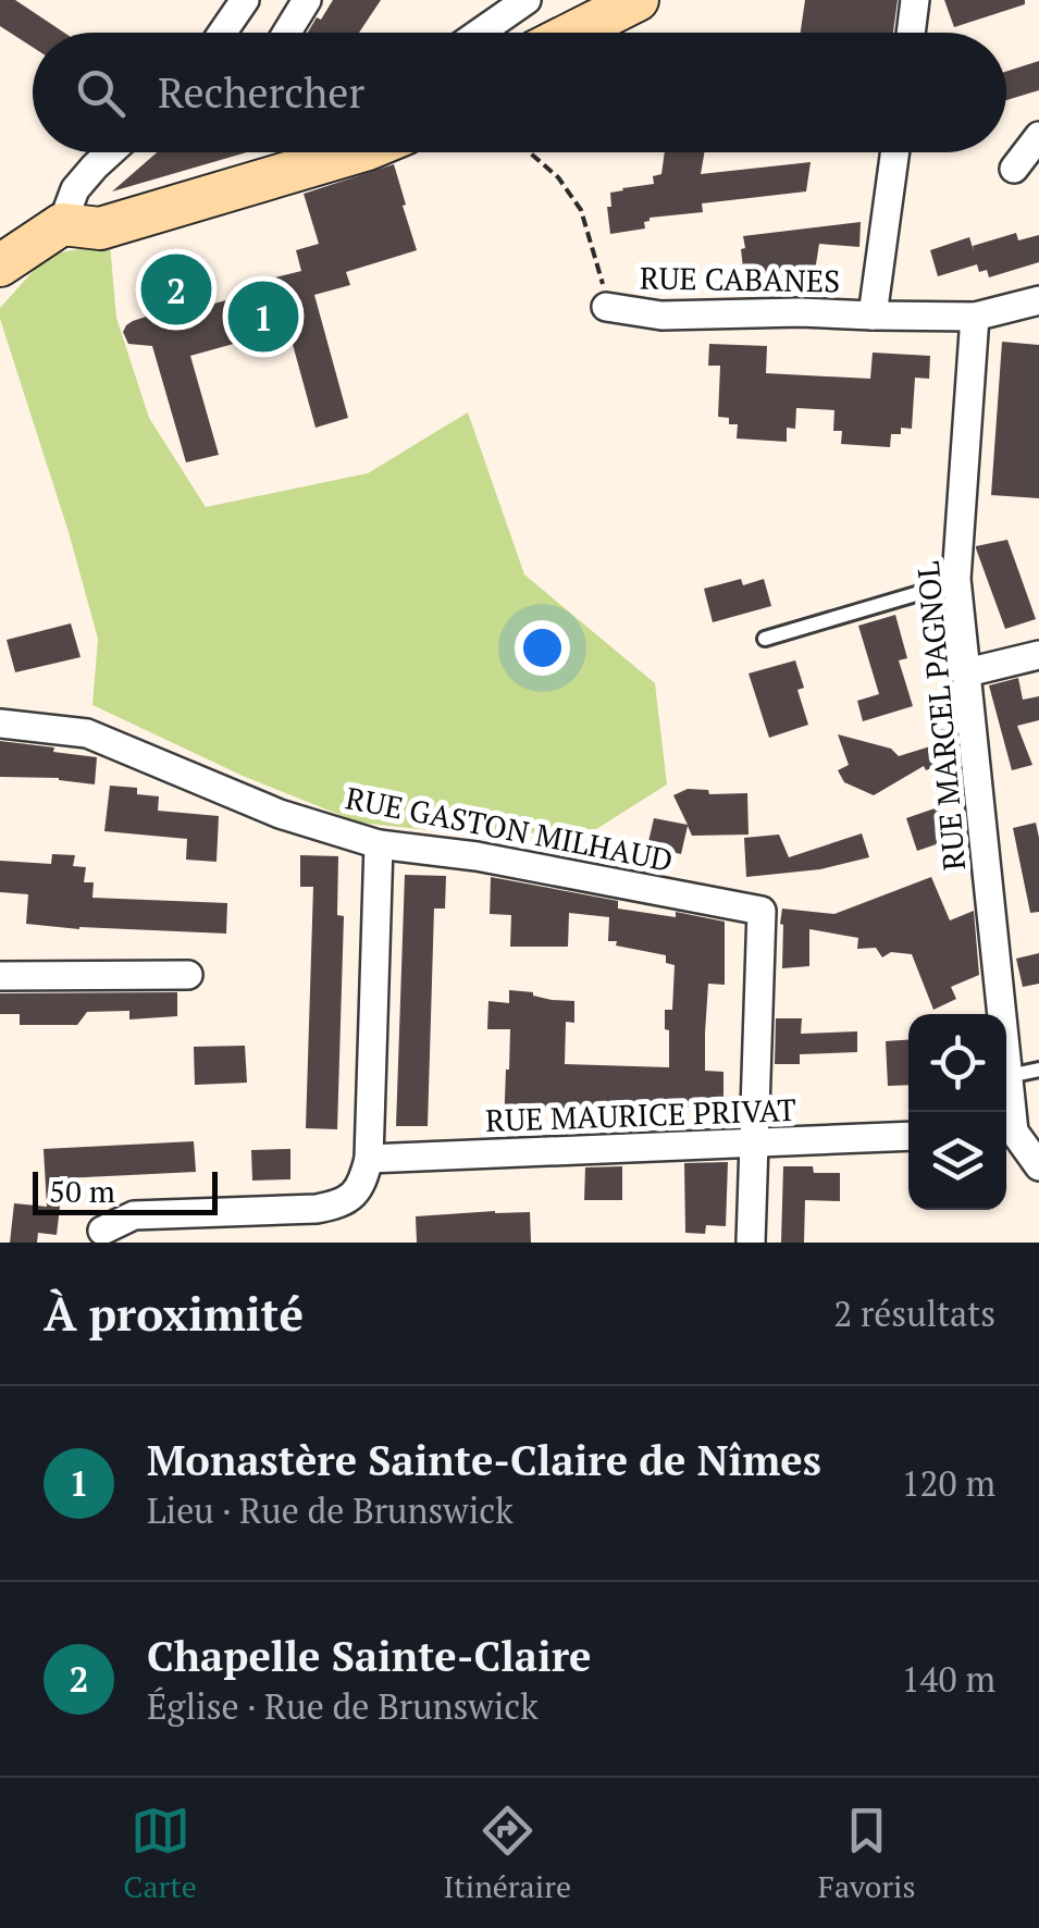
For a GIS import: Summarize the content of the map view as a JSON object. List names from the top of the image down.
{
  "streets": {
    "street": [
      "RUE CABANES",
      "RUE MARCEL PAGNOL",
      "RUE GASTON MILHAUD",
      "RUE MAURICE PRIVAT"
    ]
  },
  "crossings": [
    ["RUE CABANES", "RUE MARCEL PAGNOL"],
    ["RUE GASTON MILHAUD", "RUE MAURICE PRIVAT"]
  ],
  "scale_bar": "50 m",
  "page": {
    "search": "Rechercher",
    "pins": ["2", "1"],
    "scale": "50 m",
    "heading": ["À proximité", "2 résultats"],
    "list": [
      {
        "mark": "1",
        "name": "Monastère Sainte-Claire de Nîmes",
        "note": "Lieu · Rue de Brunswick",
        "value": "120 m"
      },
      {
        "mark": "2",
        "name": "Chapelle Sainte-Claire",
        "note": "Église · Rue de Brunswick",
        "value": "140 m"
      }
    ],
    "nav": ["Carte", "Itinéraire", "Favoris"]
  }
}
